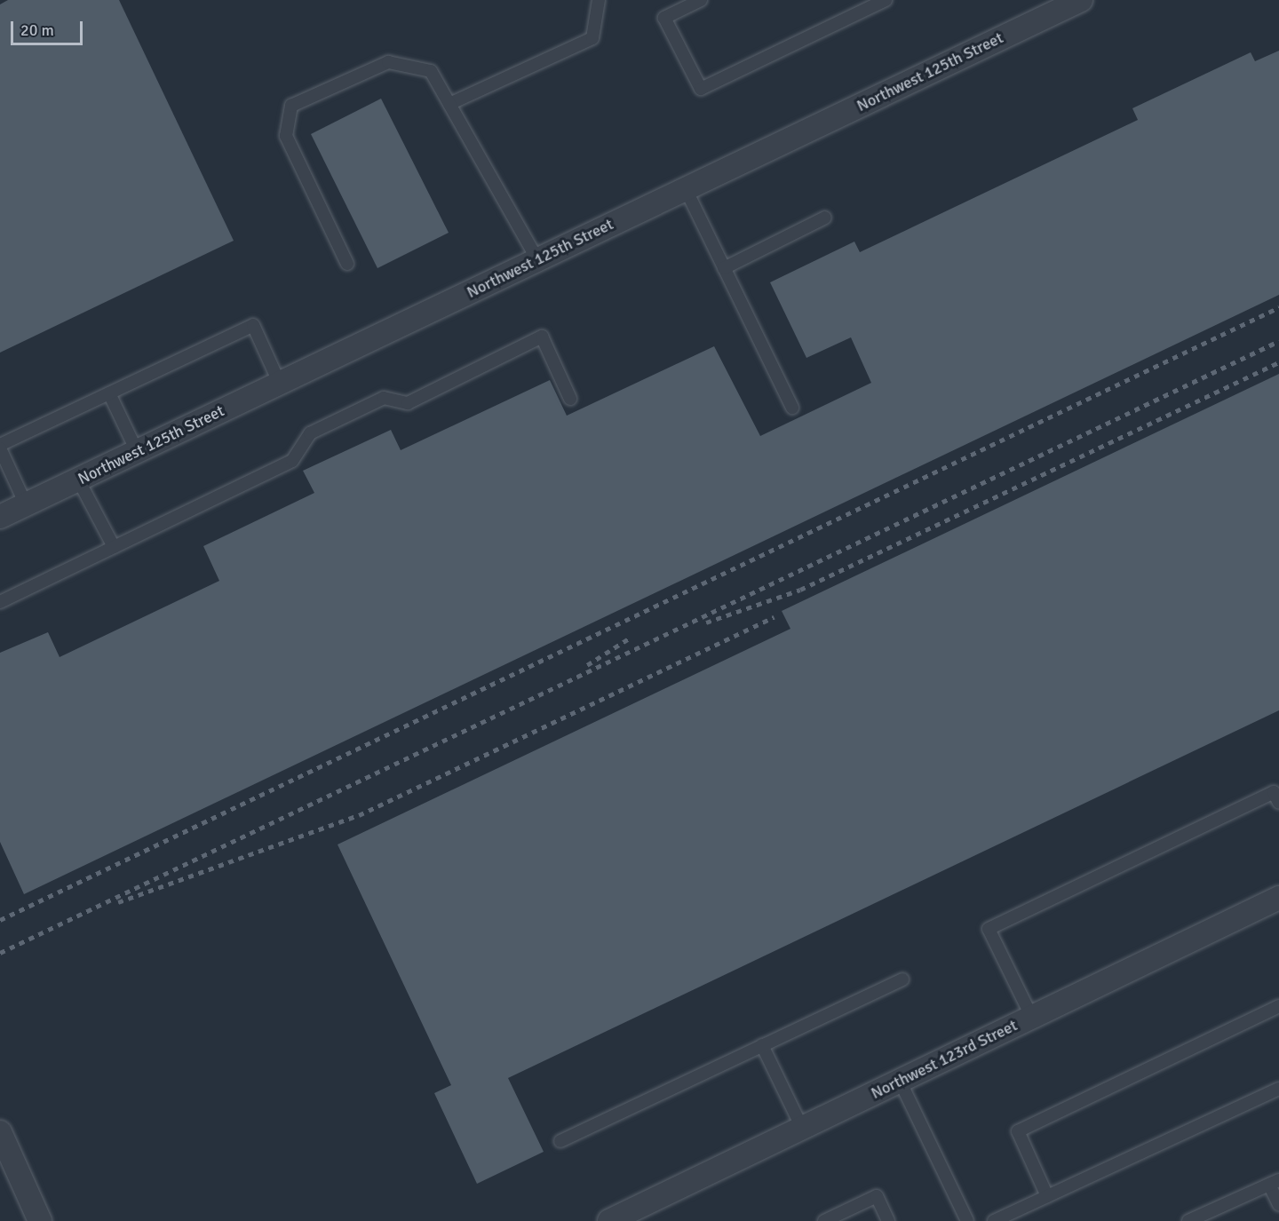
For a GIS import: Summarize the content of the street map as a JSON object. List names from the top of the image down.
{
  "streets": {
    "street": ["Northwest 125th Street", "Northwest 123rd Street"]
  },
  "scale_bar": "20 m"
}
